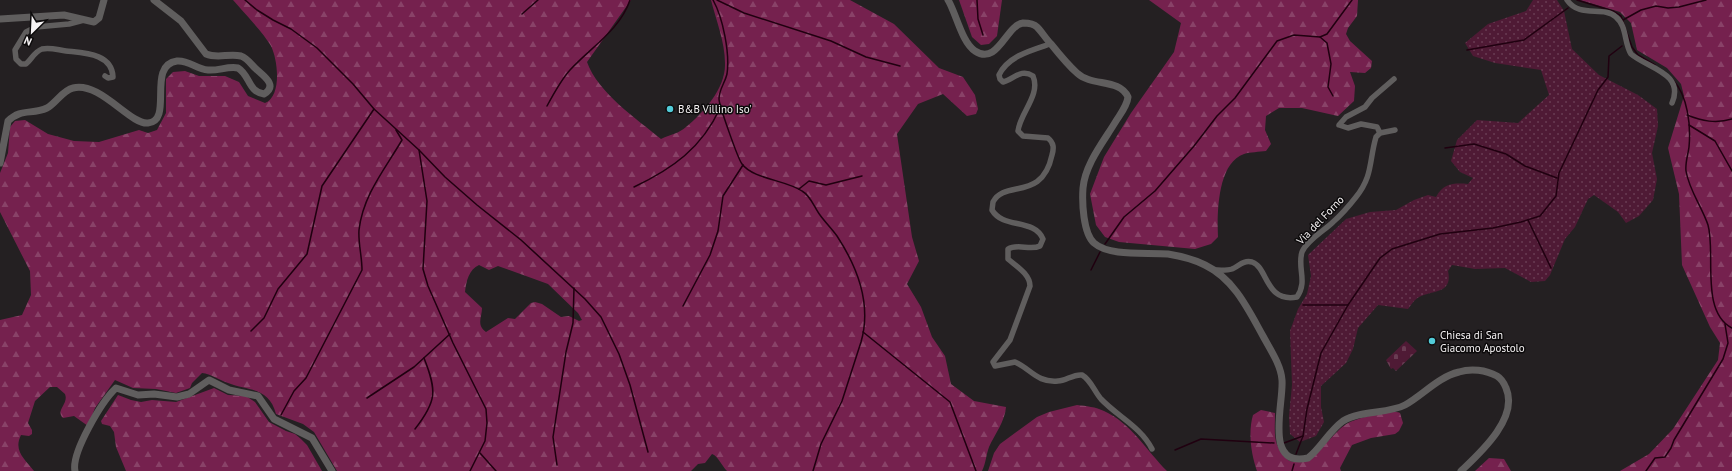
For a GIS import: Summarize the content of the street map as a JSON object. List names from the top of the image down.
{
  "streets": {
    "street": ["Via del Forno"]
  },
  "places": ["B&B Villino Iso'", "Chiesa di San Giacomo Apostolo"],
  "north": "bottom left"
}
